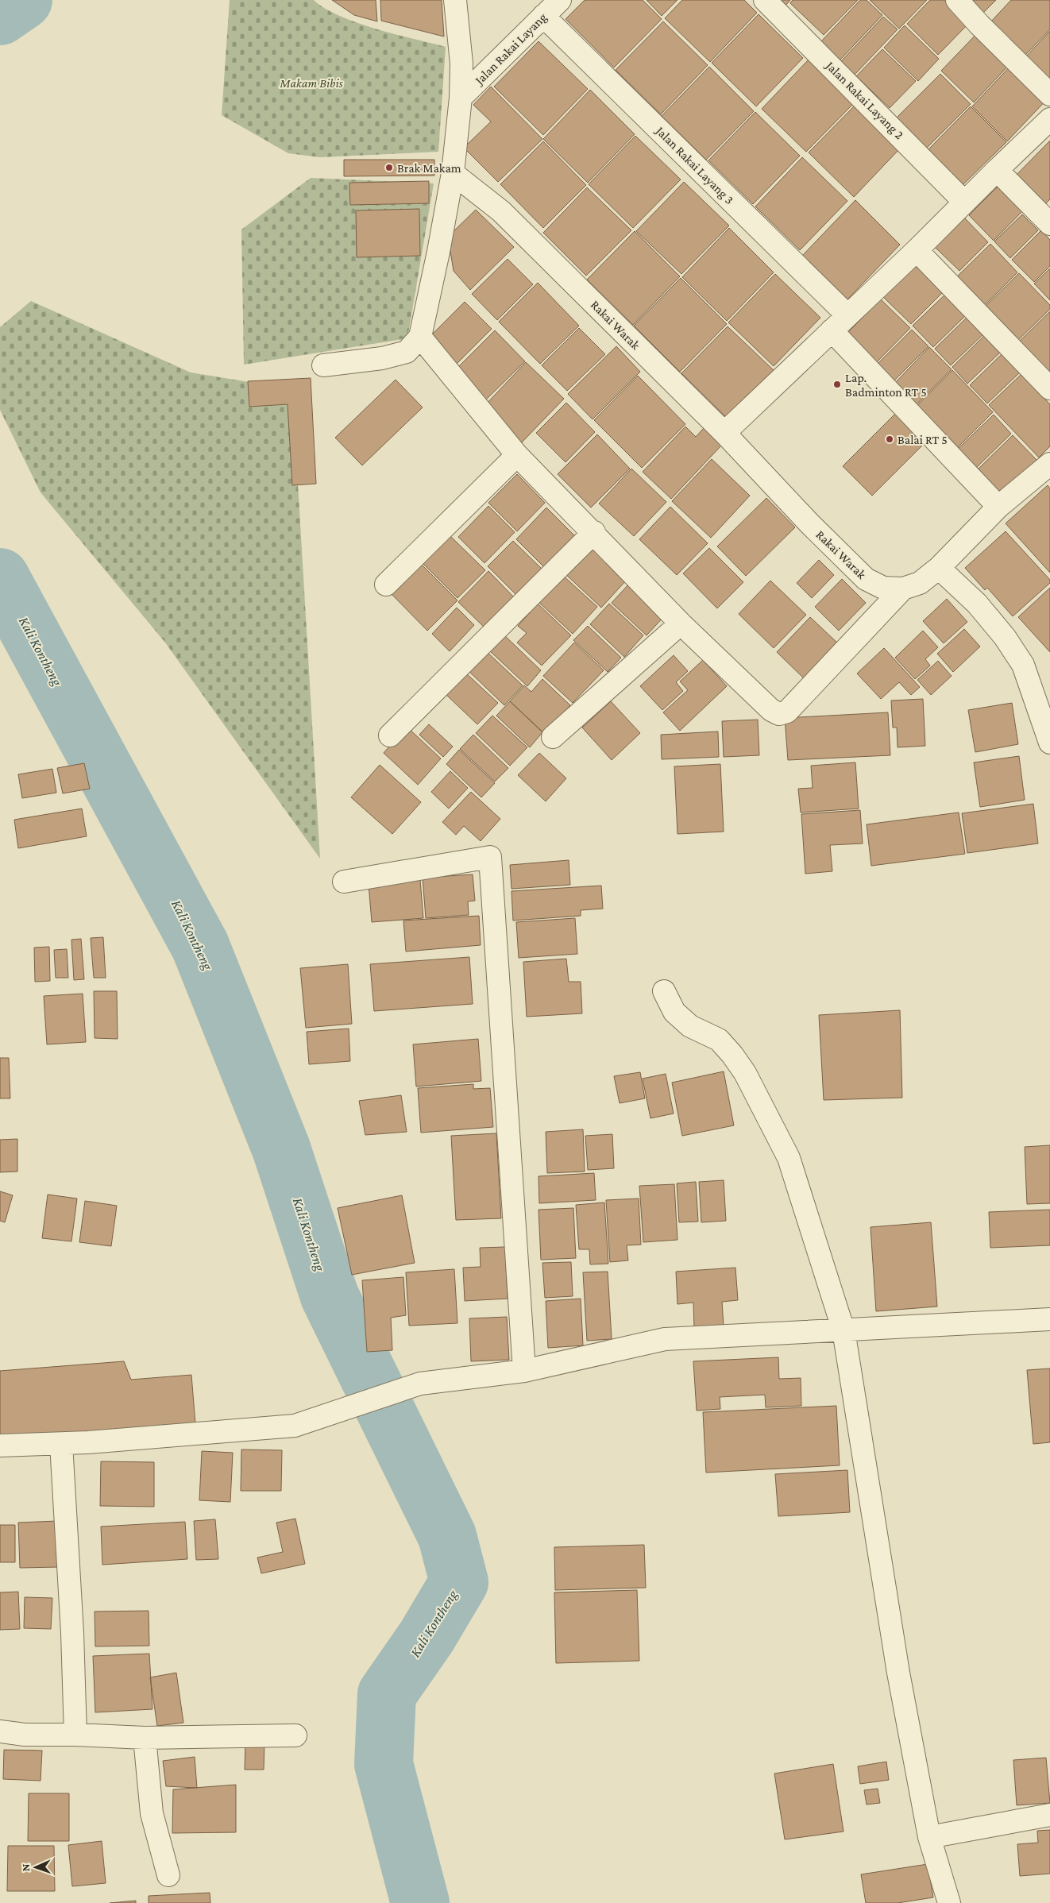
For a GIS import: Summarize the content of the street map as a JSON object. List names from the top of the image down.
{
  "streets": {
    "street": [
      "Jalan Rakai Layang",
      "Jalan Rakai Layang 2",
      "Jalan Rakai Layang 3",
      "Rakai Warak"
    ]
  },
  "crossings": [
    ["Jalan Rakai Layang", "Jalan Rakai Layang 3"]
  ],
  "water": ["Kali Kontheng"],
  "parks": ["Makam Bibis"],
  "places": ["Brak Makam", "Lap. Badminton RT 5", "Balai RT 5"],
  "north": "left"
}
